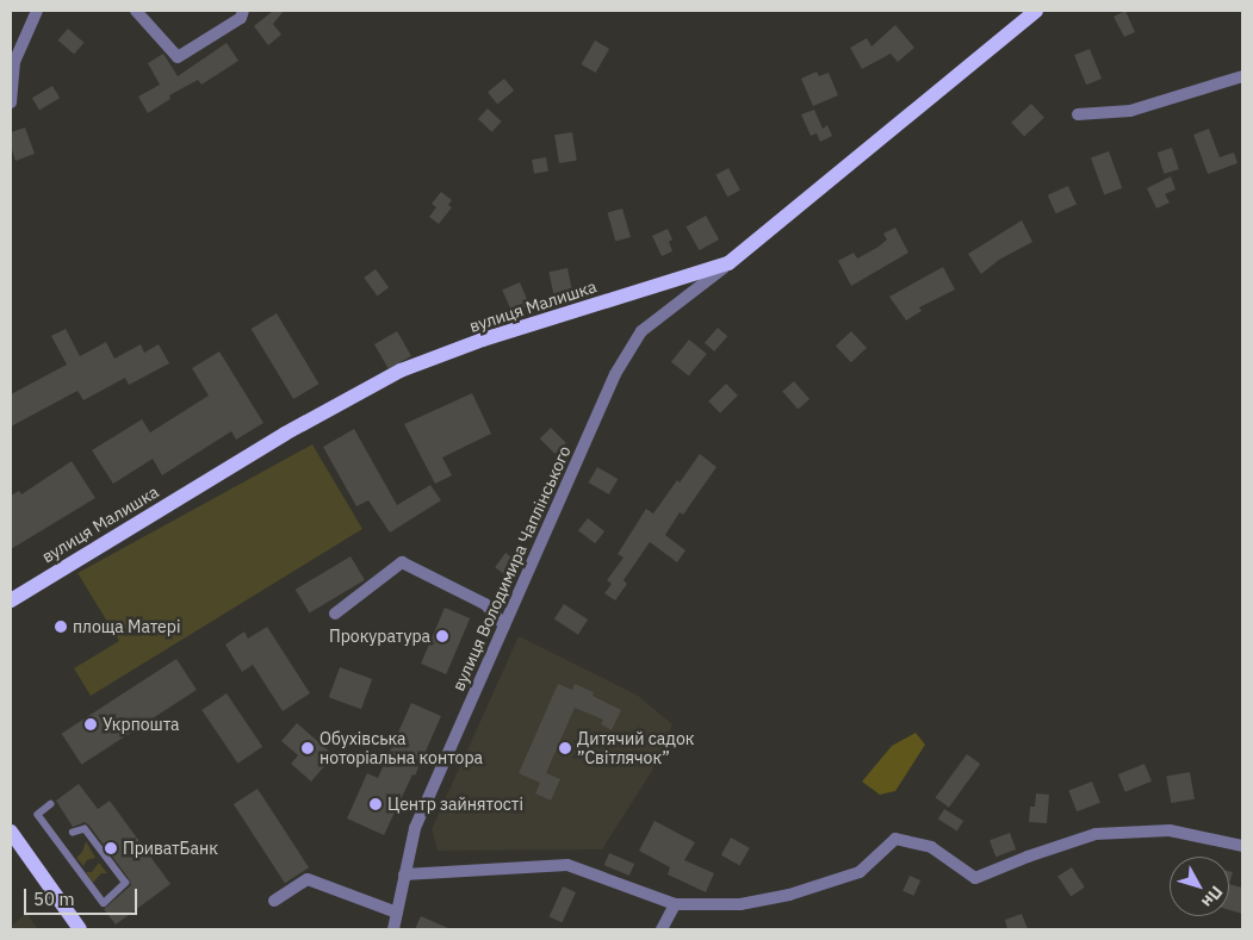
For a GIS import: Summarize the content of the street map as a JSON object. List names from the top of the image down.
{
  "streets": {
    "main road": ["вулиця Малишка"],
    "street": ["вулиця Володимира Чаплінського"]
  },
  "crossings": [
    ["вулиця Малишка", "вулиця Володимира Чаплінського"]
  ],
  "places": [
    "площа Матері",
    "Прокуратура",
    "Укрпошта",
    "Обухівська ноторіальна контора",
    "Дитячий садок ”Світлячок”",
    "Центр зайнятості",
    "ПриватБанк"
  ],
  "scale_bar": "50 m",
  "north": "bottom right"
}
